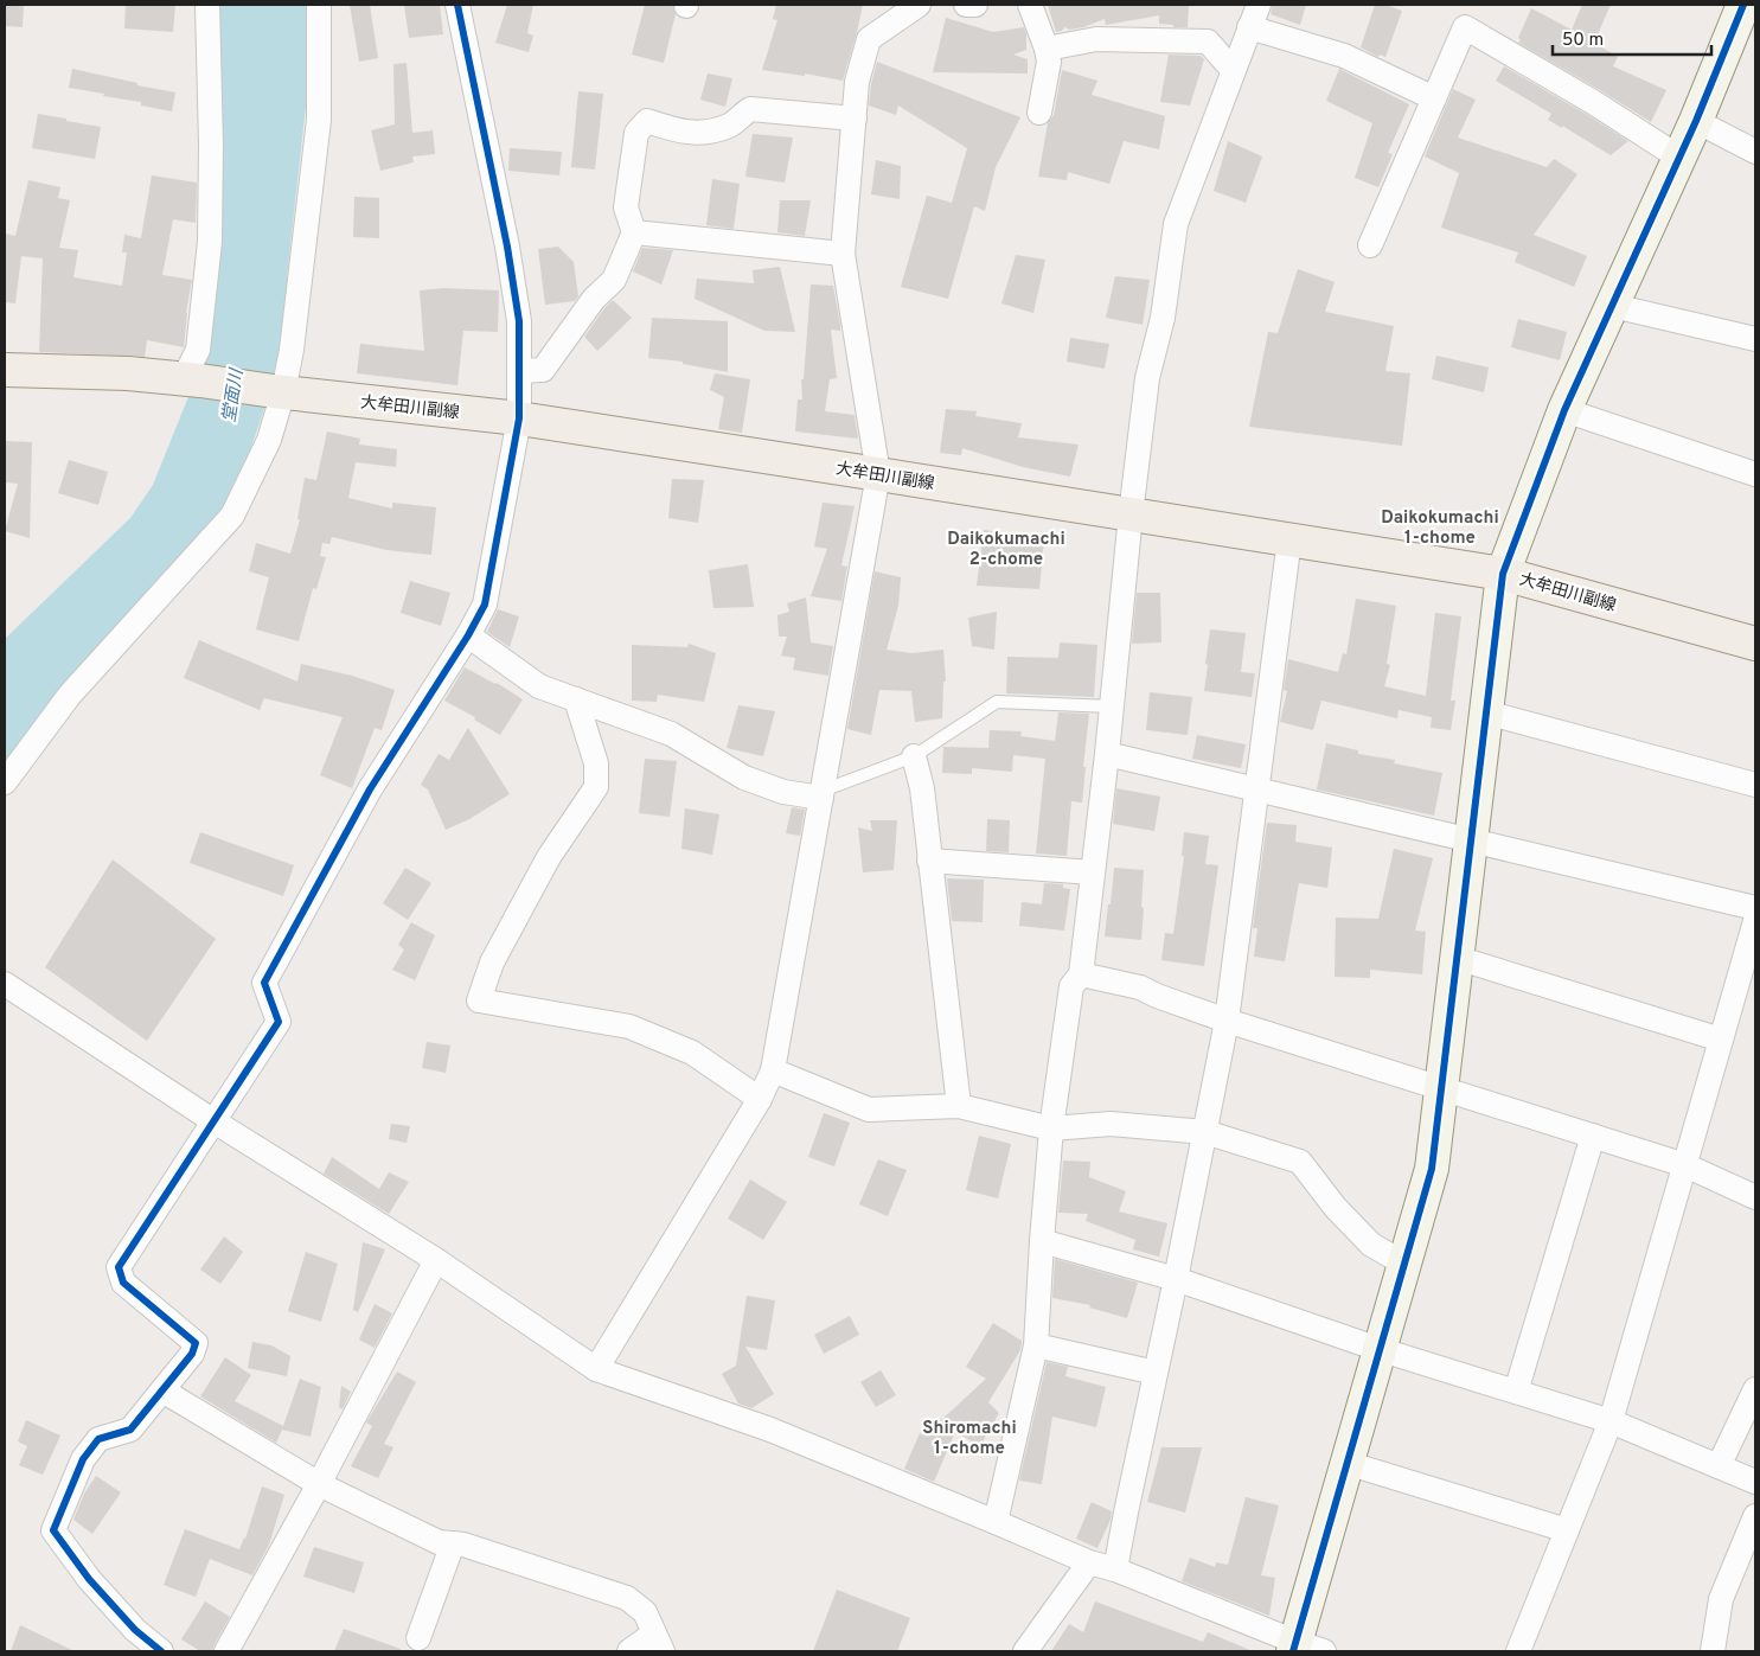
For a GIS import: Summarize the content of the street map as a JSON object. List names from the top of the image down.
{
  "streets": {
    "main road": ["大牟田川副線"]
  },
  "districts": ["Daikokumachi 1-chome", "Daikokumachi 2-chome", "Shiromachi 1-chome"],
  "water": ["堂面川"],
  "scale_bar": "50 m"
}
